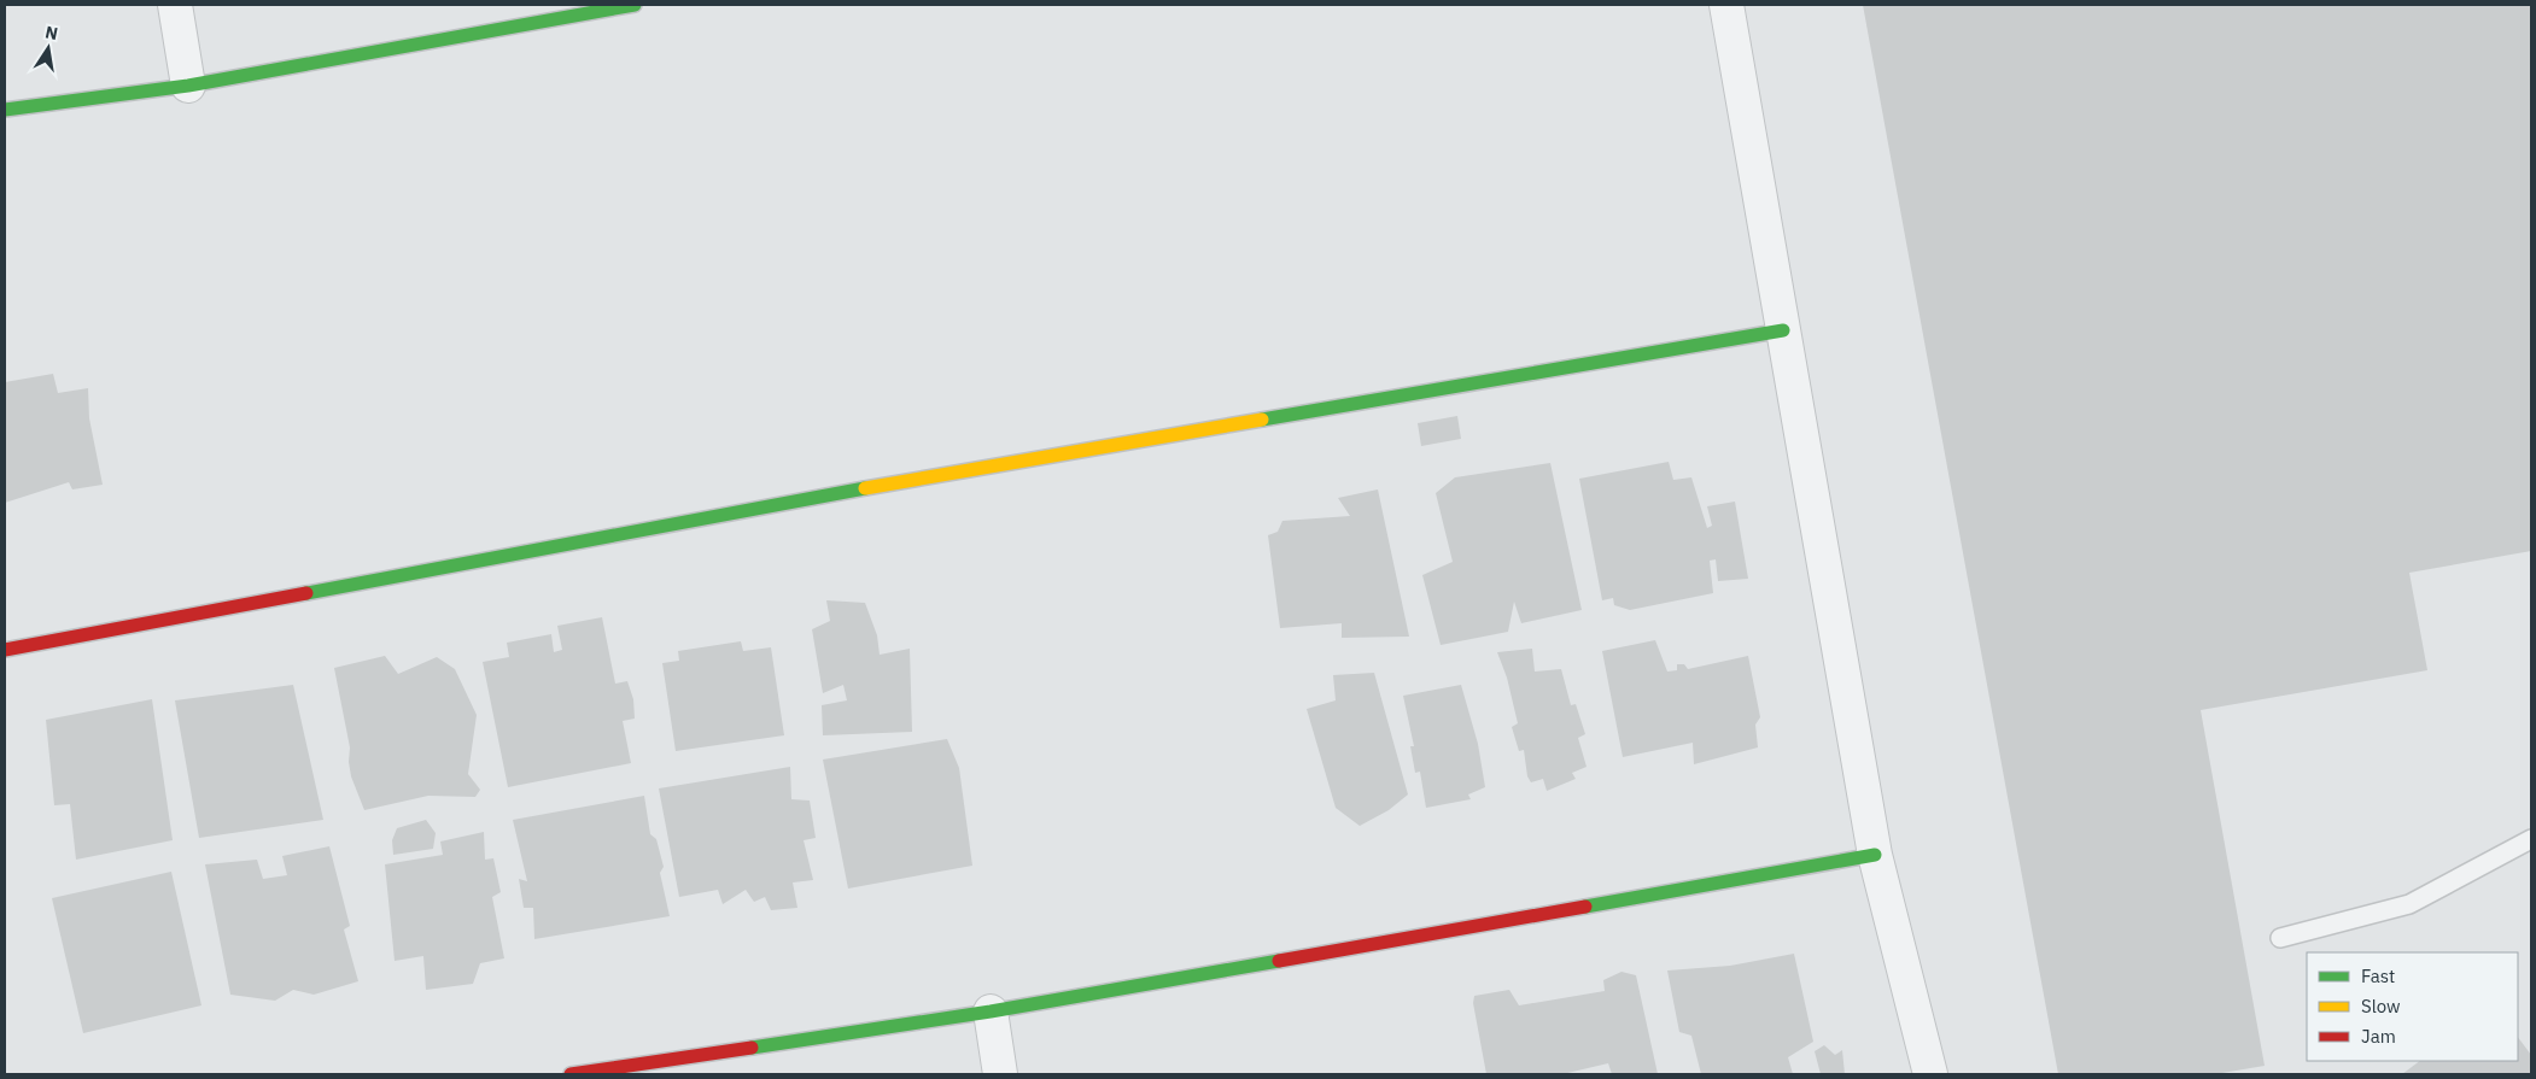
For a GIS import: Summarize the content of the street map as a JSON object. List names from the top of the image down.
{
  "legend": ["Fast", "Slow", "Jam"],
  "north": "top"
}
